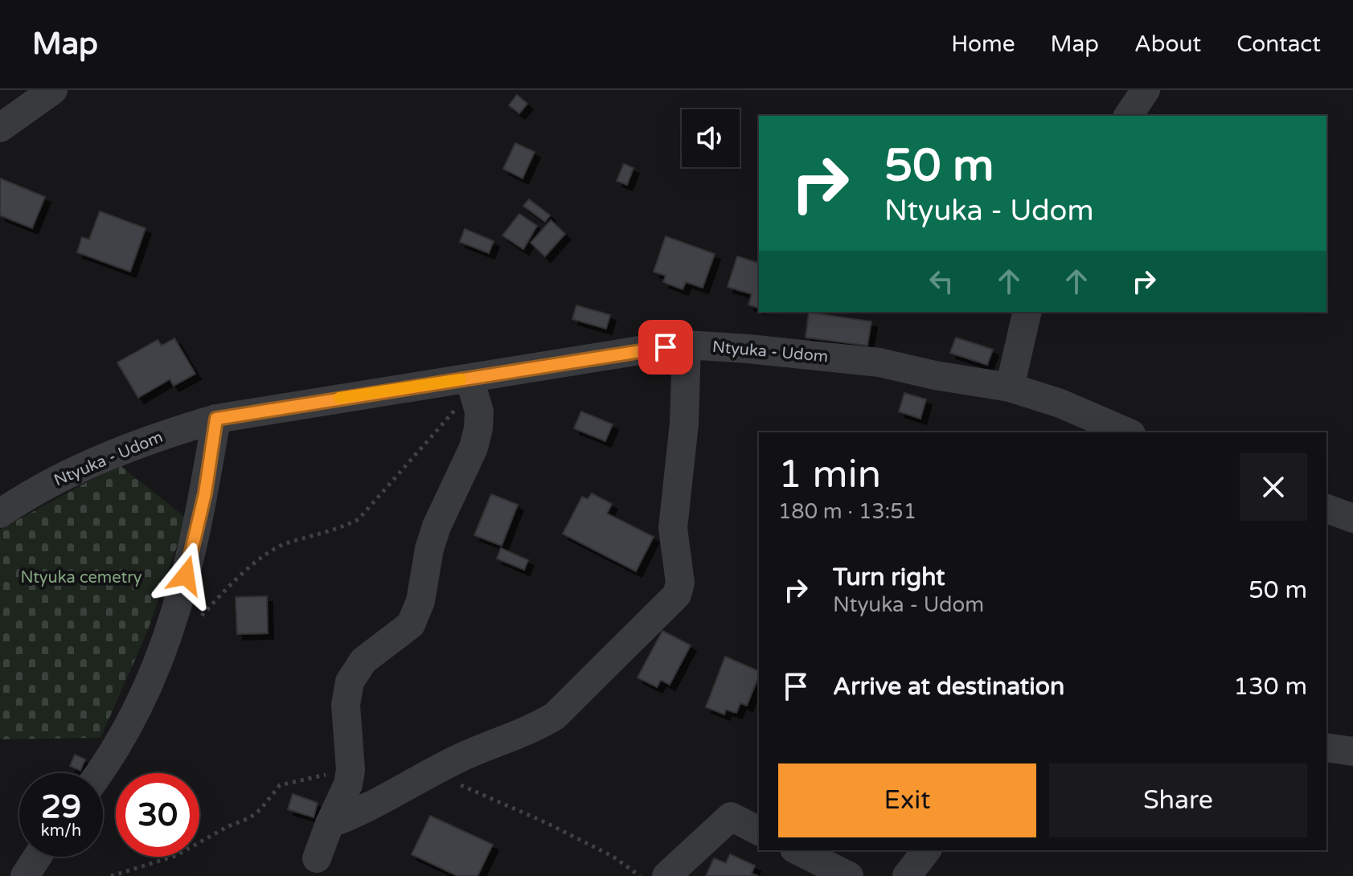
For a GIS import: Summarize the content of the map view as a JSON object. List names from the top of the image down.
{
  "streets": {
    "street": ["Ntyuka - Udom"]
  },
  "parks": ["Ntyuka cemetry"],
  "page": {
    "header": "Map",
    "nav": [
      "Home",
      "Map",
      "About",
      "Contact"
    ],
    "turn": ["50 m", "Ntyuka - Udom"],
    "heading": ["1 min", "180 m · 13:51"],
    "list": [
      {
        "name": "Turn right",
        "note": "Ntyuka - Udom",
        "value": "50 m"
      },
      {
        "name": "Arrive at destination",
        "value": "130 m"
      }
    ],
    "buttons": ["Exit", "Share"],
    "speed": "29 km/h",
    "limit": "30"
  }
}
